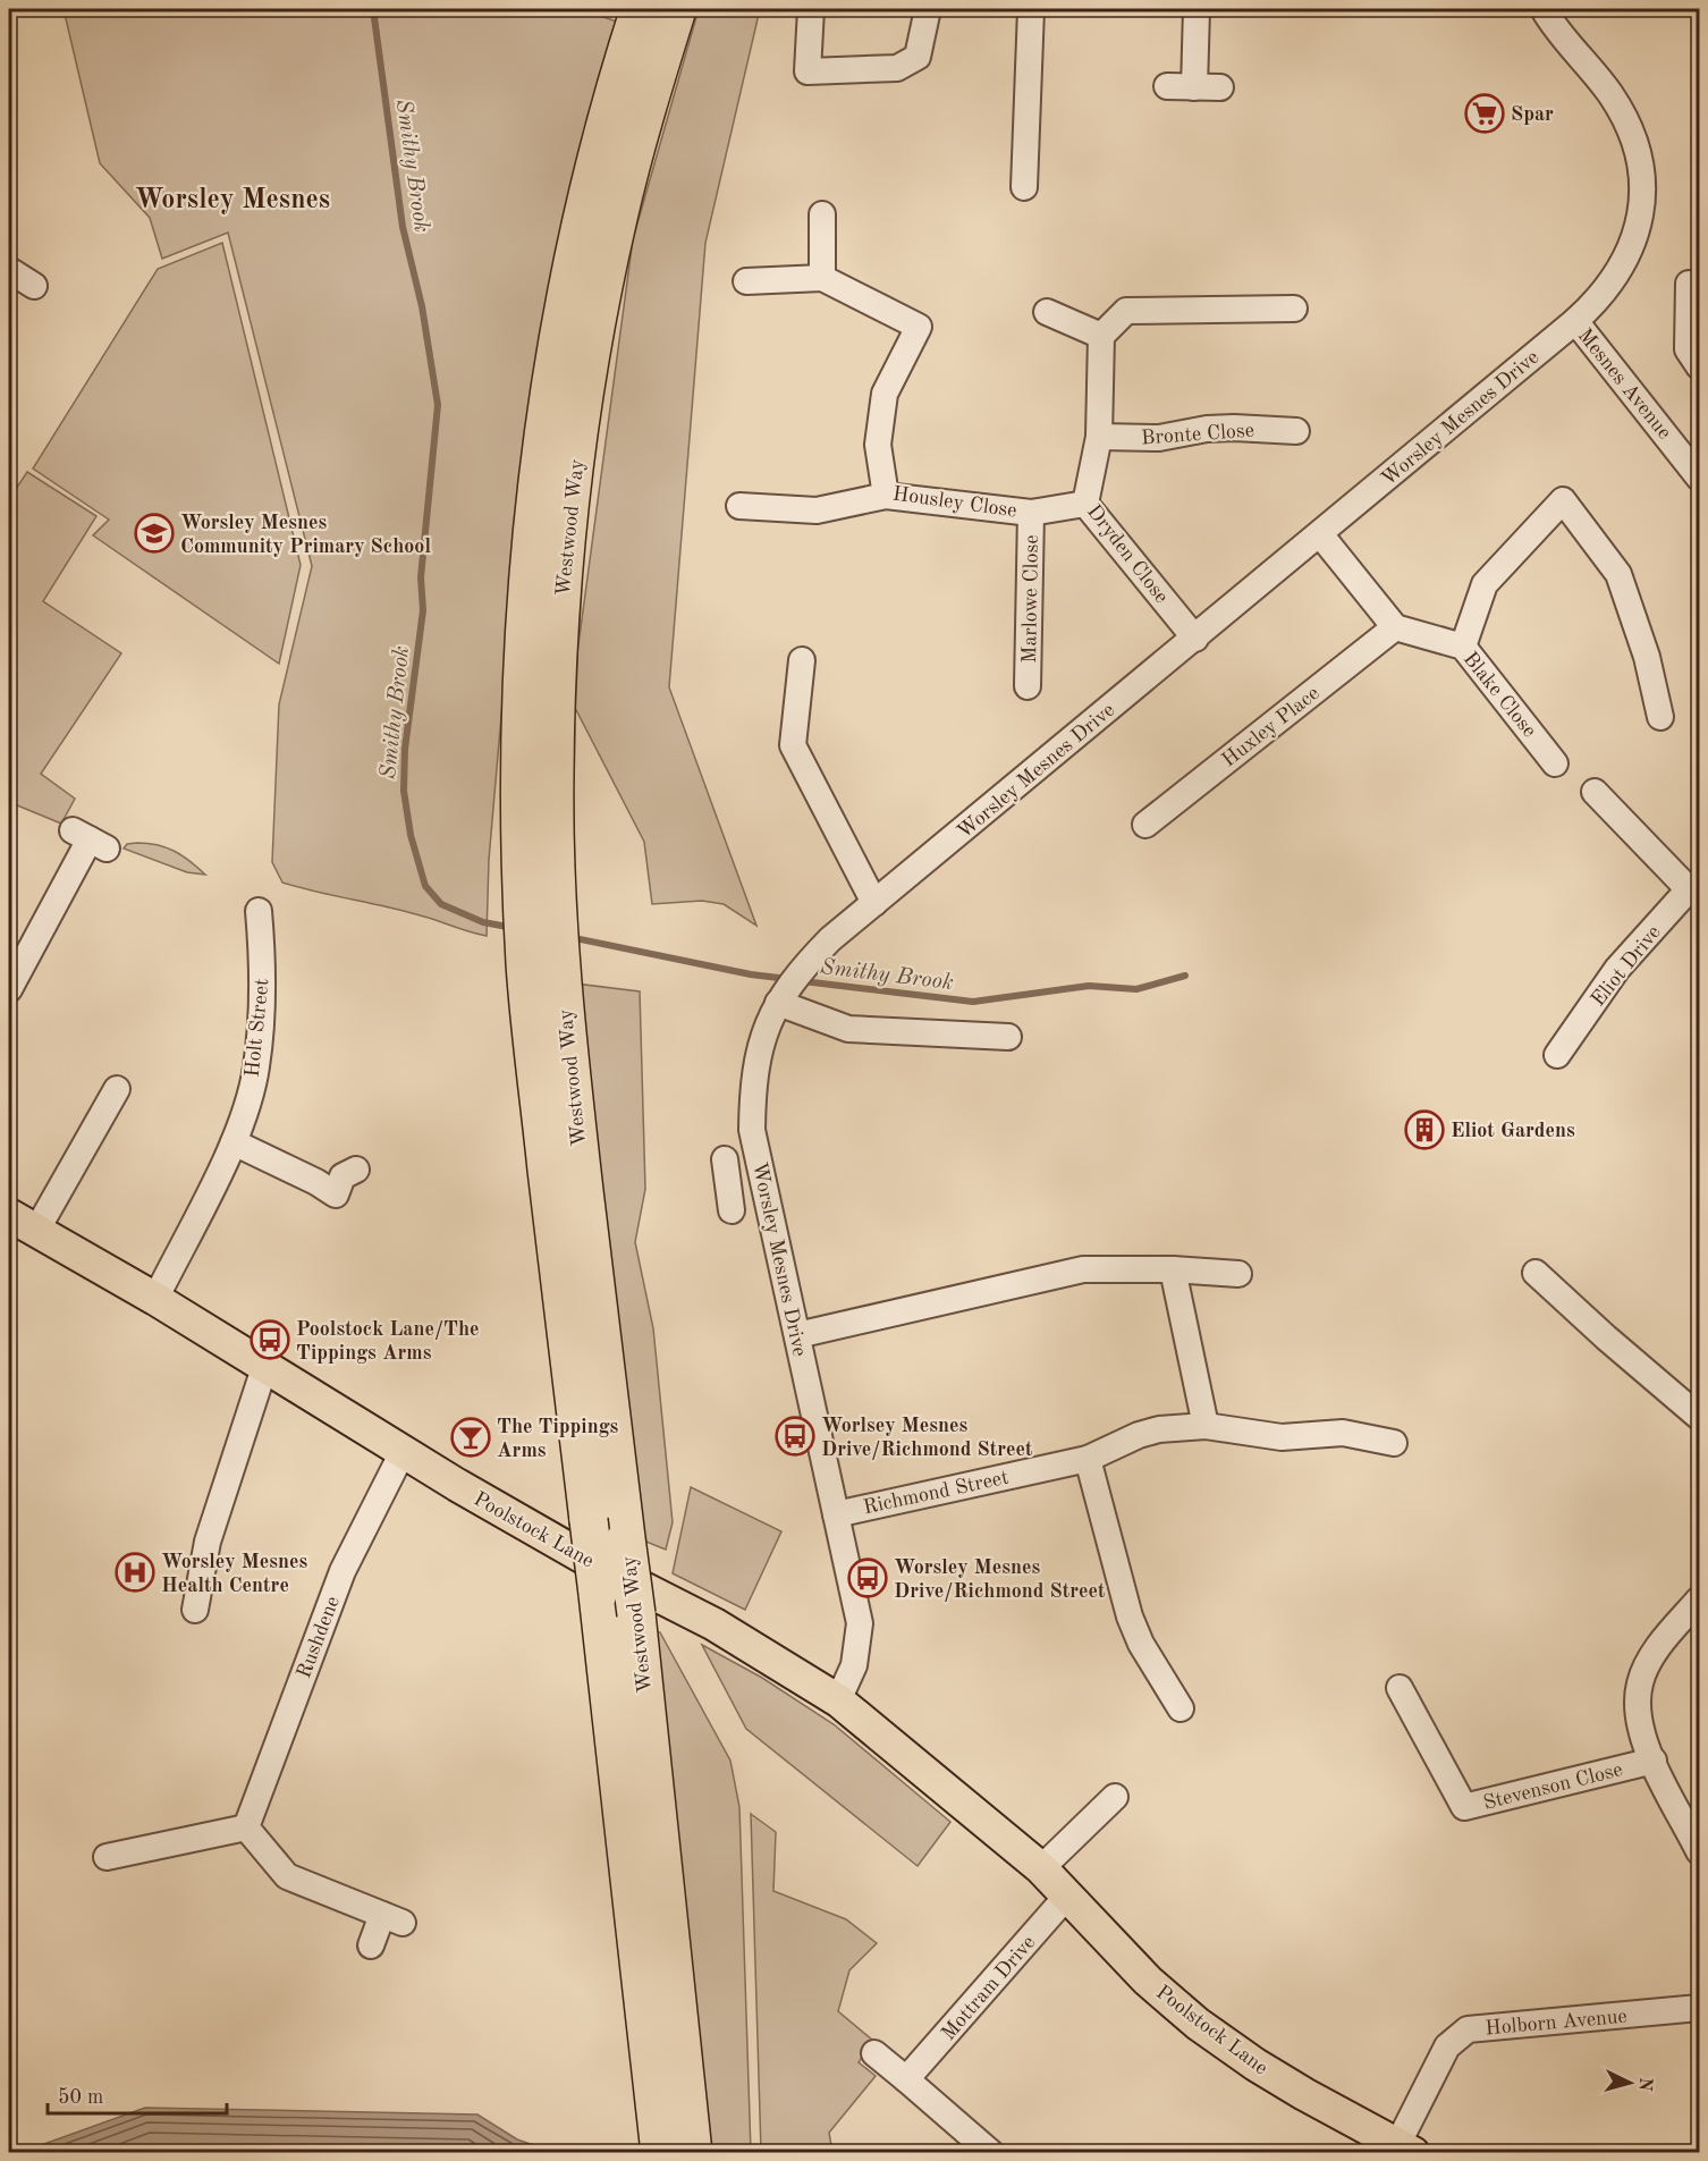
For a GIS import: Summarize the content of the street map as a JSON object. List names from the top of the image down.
{
  "streets": {
    "highway": ["Westwood Way"],
    "main road": ["Poolstock Lane"],
    "street": [
      "Mesnes Avenue",
      "Worsley Mesnes Drive",
      "Bronte Close",
      "Housley Close",
      "Dryden Close",
      "Marlowe Close",
      "Blake Close",
      "Huxley Place",
      "Eliot Drive",
      "Holt Street",
      "Richmond Street",
      "Rushdene",
      "Stevenson Close",
      "Mottram Drive",
      "Holborn Avenue"
    ]
  },
  "crossings": [
    ["Mesnes Avenue", "Worsley Mesnes Drive"],
    ["Worsley Mesnes Drive", "Dryden Close"],
    ["Worsley Mesnes Drive", "Richmond Street"],
    ["Worsley Mesnes Drive", "Poolstock Lane"],
    ["Bronte Close", "Dryden Close"],
    ["Housley Close", "Dryden Close"],
    ["Housley Close", "Marlowe Close"],
    ["Blake Close", "Huxley Place"],
    ["Holt Street", "Poolstock Lane"],
    ["Poolstock Lane", "Rushdene"],
    ["Poolstock Lane", "Mottram Drive"],
    ["Poolstock Lane", "Holborn Avenue"]
  ],
  "districts": ["Worsley Mesnes"],
  "water": ["Smithy Brook"],
  "places": {
    "supermarket": ["Spar"],
    "school or university": ["Worsley Mesnes Community Primary School"],
    "building": ["Eliot Gardens"],
    "bus stop": ["Poolstock Lane/The Tippings Arms", "Worlsey Mesnes Drive/Richmond Street", "Worsley Mesnes Drive/Richmond Street"],
    "bar": ["The Tippings Arms"],
    "hospital": ["Worsley Mesnes Health Centre"]
  },
  "scale_bar": "50 m",
  "north": "right"
}
